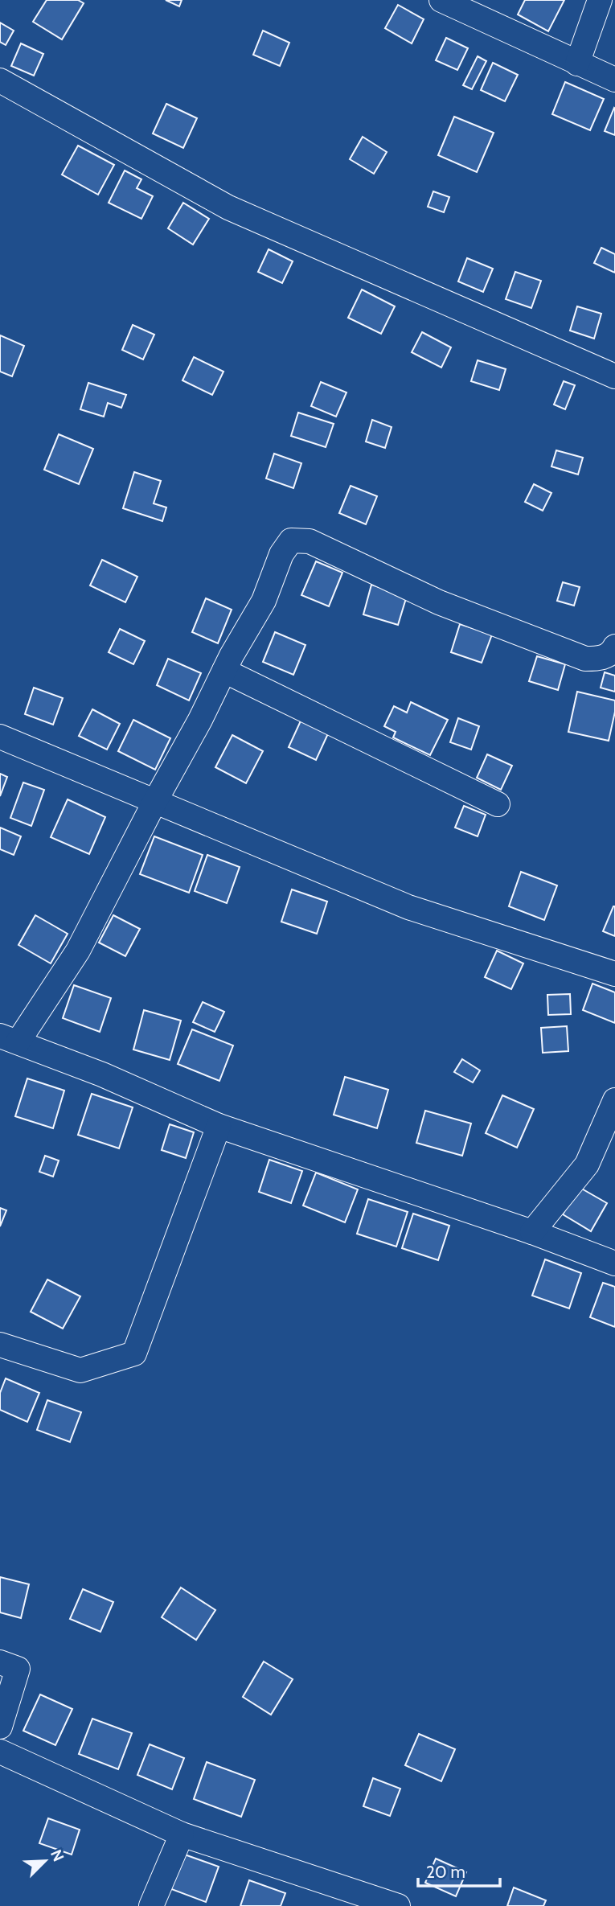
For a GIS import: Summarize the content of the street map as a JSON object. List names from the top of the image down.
{
  "scale_bar": "20 m",
  "north": "top right"
}
